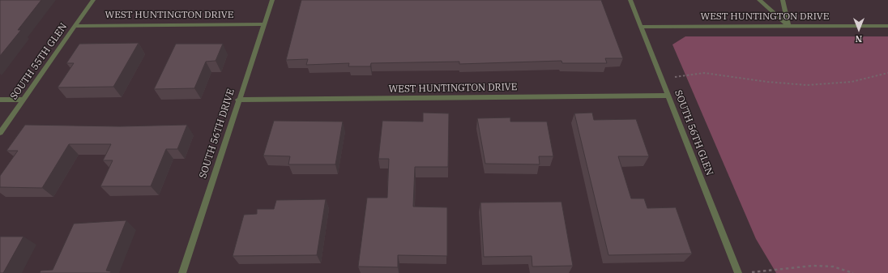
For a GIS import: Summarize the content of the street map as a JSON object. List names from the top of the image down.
{
  "streets": {
    "street": [
      "WEST HUNTINGTON DRIVE",
      "SOUTH 55TH GLEN",
      "SOUTH 56TH GLEN",
      "SOUTH 56TH DRIVE"
    ]
  },
  "crossings": [
    ["WEST HUNTINGTON DRIVE", "SOUTH 55TH GLEN"],
    ["WEST HUNTINGTON DRIVE", "SOUTH 56TH GLEN"],
    ["WEST HUNTINGTON DRIVE", "SOUTH 56TH DRIVE"]
  ],
  "north": "bottom"
}
